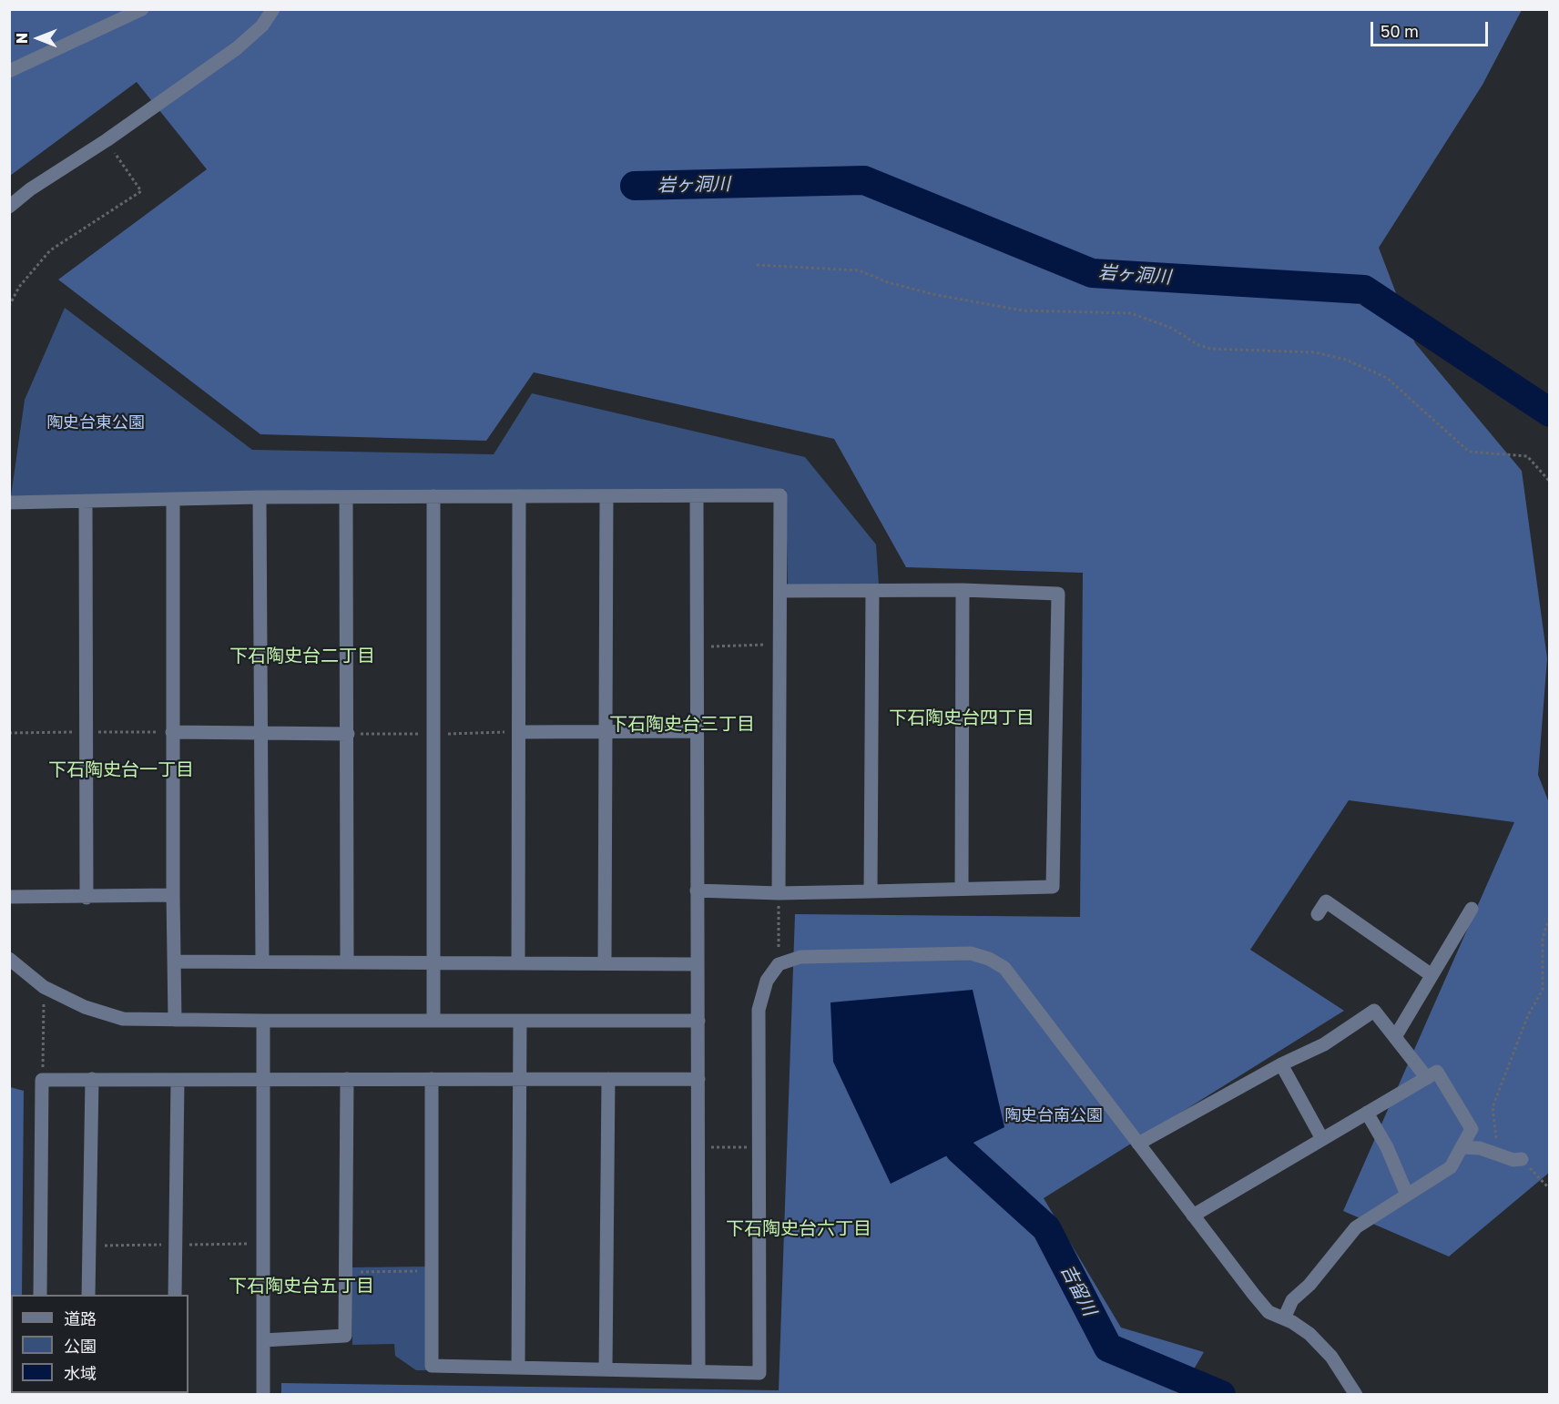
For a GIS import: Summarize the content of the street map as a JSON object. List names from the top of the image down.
{
  "districts": [
    "下石陶史台二丁目",
    "下石陶史台四丁目",
    "下石陶史台三丁目",
    "下石陶史台一丁目",
    "下石陶史台六丁目",
    "下石陶史台五丁目"
  ],
  "water": ["岩ヶ洞川", "吉留川"],
  "parks": ["陶史台東公園", "陶史台南公園"],
  "legend": ["道路", "公園", "水域"],
  "scale_bar": "50 m",
  "north": "left"
}
